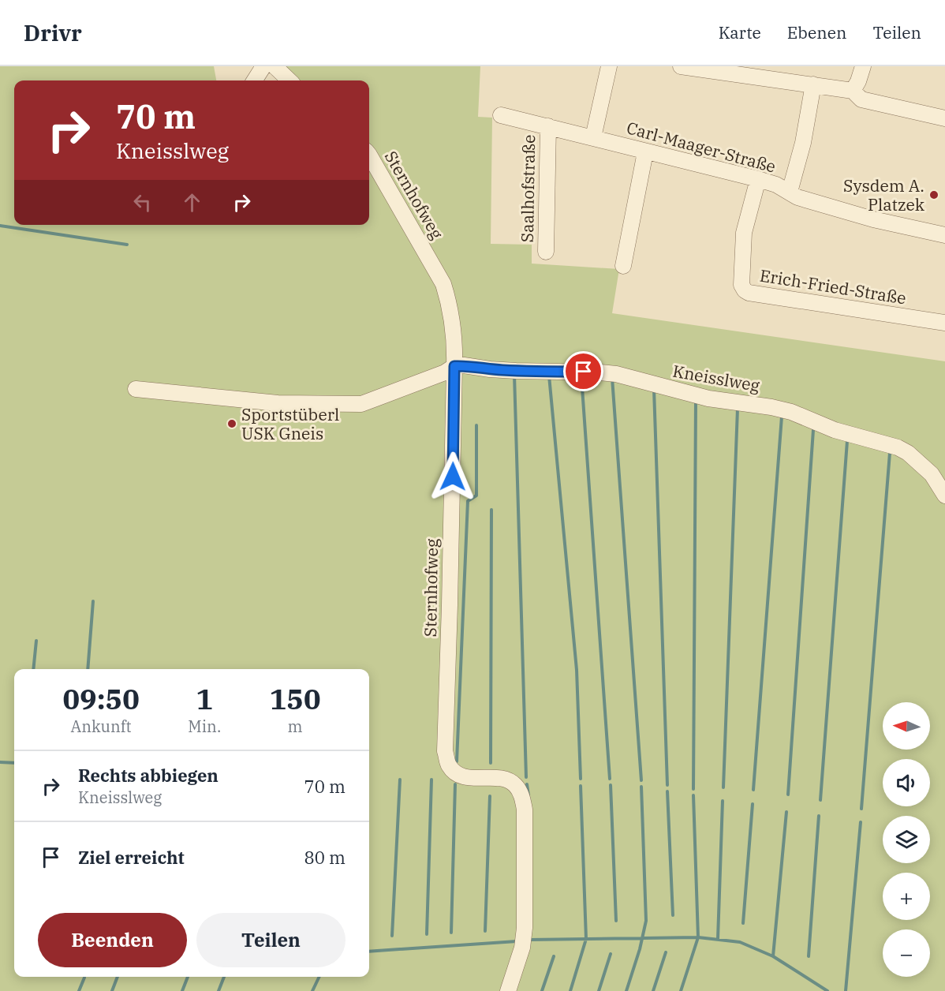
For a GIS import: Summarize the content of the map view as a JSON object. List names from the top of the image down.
{
  "streets": {
    "street": [
      "Carl-Maager-Straße",
      "Saalhofstraße",
      "Sternhofweg",
      "Erich-Fried-Straße",
      "Kneisslweg"
    ]
  },
  "crossings": [
    ["Carl-Maager-Straße", "Saalhofstraße"],
    ["Carl-Maager-Straße", "Erich-Fried-Straße"],
    ["Sternhofweg", "Kneisslweg"]
  ],
  "places": ["Sysdem A. Platzek", "Sportstüberl USK Gneis"],
  "north": "left",
  "page": {
    "header": "Drivr",
    "nav": ["Karte", "Ebenen", "Teilen"],
    "turn": ["70 m", "Kneisslweg"],
    "eta": [
      "09:50",
      "Ankunft",
      "1",
      "Min.",
      "150",
      "m"
    ],
    "map_buttons": ["+", "−"],
    "list": [
      {
        "name": "Rechts abbiegen",
        "note": "Kneisslweg",
        "value": "70 m"
      },
      {
        "name": "Ziel erreicht",
        "value": "80 m"
      }
    ],
    "buttons": ["Beenden", "Teilen"]
  }
}
